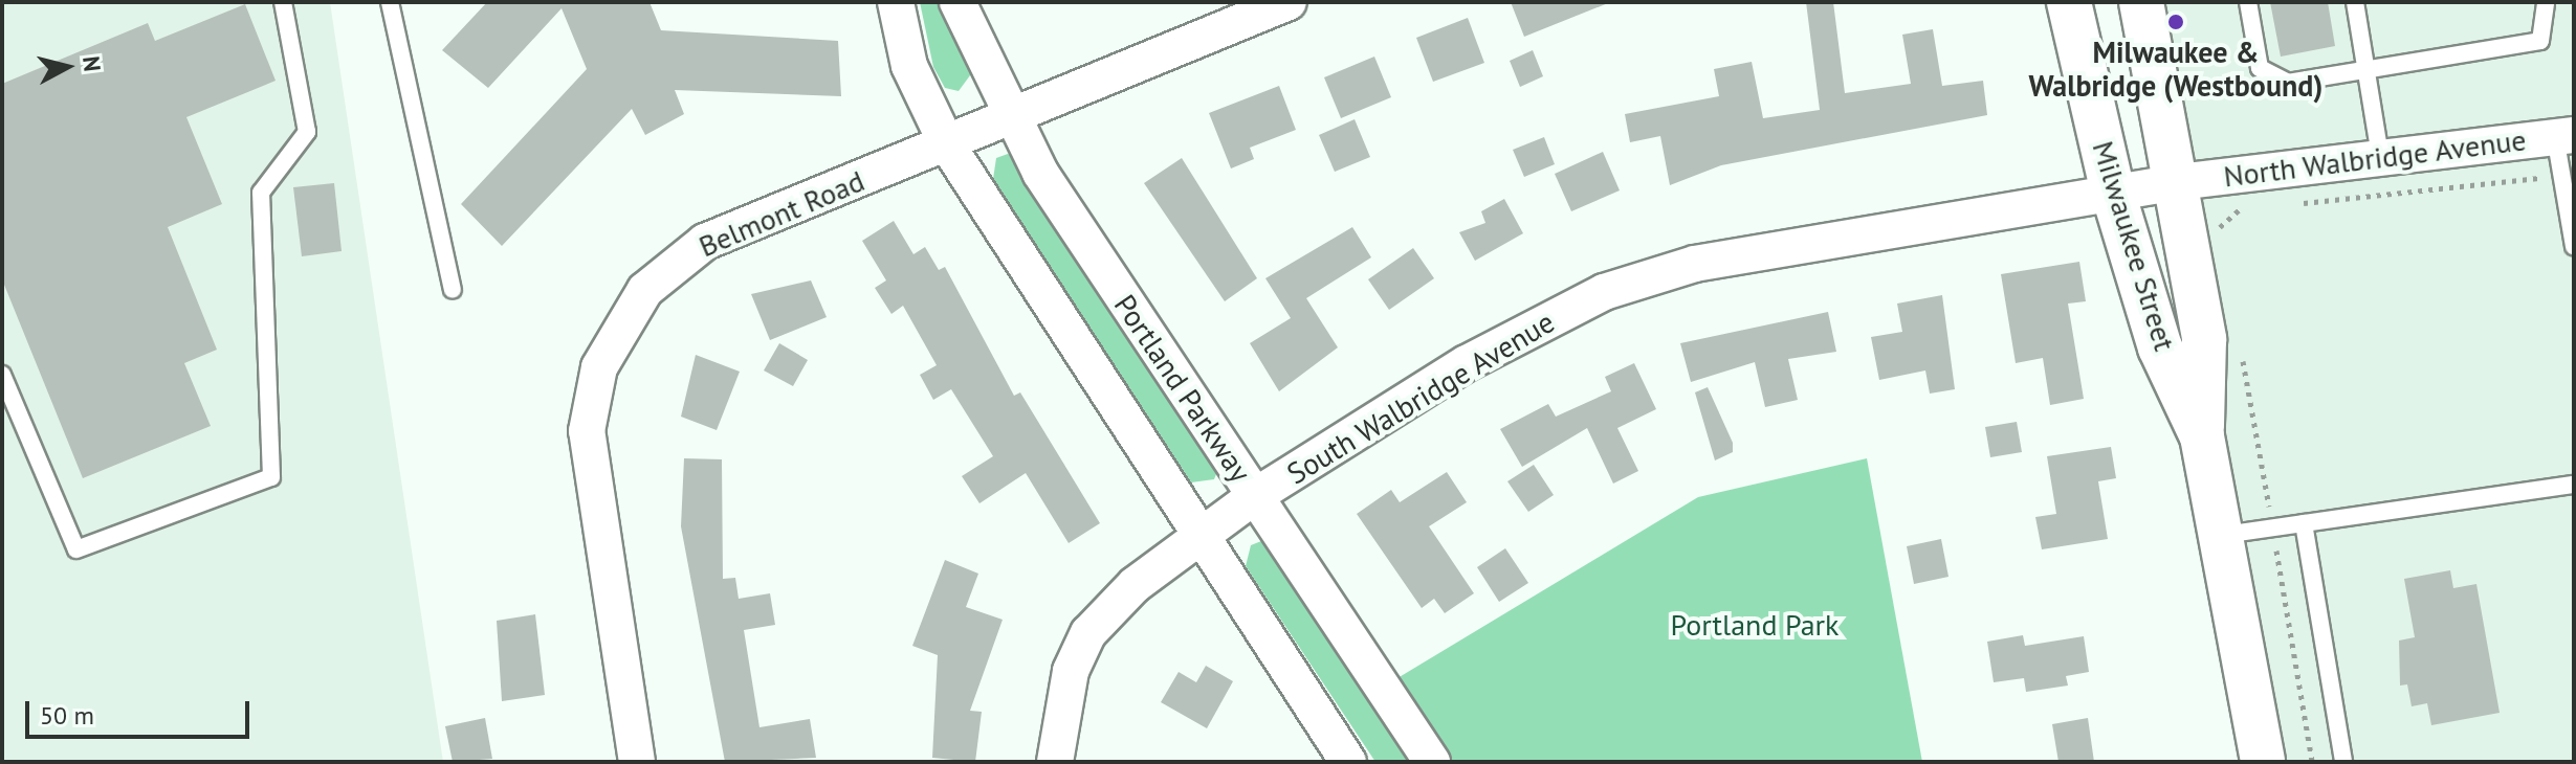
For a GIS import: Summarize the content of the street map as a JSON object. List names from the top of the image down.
{
  "streets": {
    "street": [
      "North Walbridge Avenue",
      "Belmont Road",
      "Milwaukee Street",
      "Portland Parkway",
      "South Walbridge Avenue"
    ]
  },
  "crossings": [
    ["North Walbridge Avenue", "Milwaukee Street"],
    ["North Walbridge Avenue", "South Walbridge Avenue"],
    ["Belmont Road", "Portland Parkway"],
    ["Milwaukee Street", "South Walbridge Avenue"],
    ["Portland Parkway", "South Walbridge Avenue"]
  ],
  "parks": ["Portland Park"],
  "places": ["Milwaukee & Walbridge (Westbound)"],
  "scale_bar": "50 m",
  "north": "right"
}
